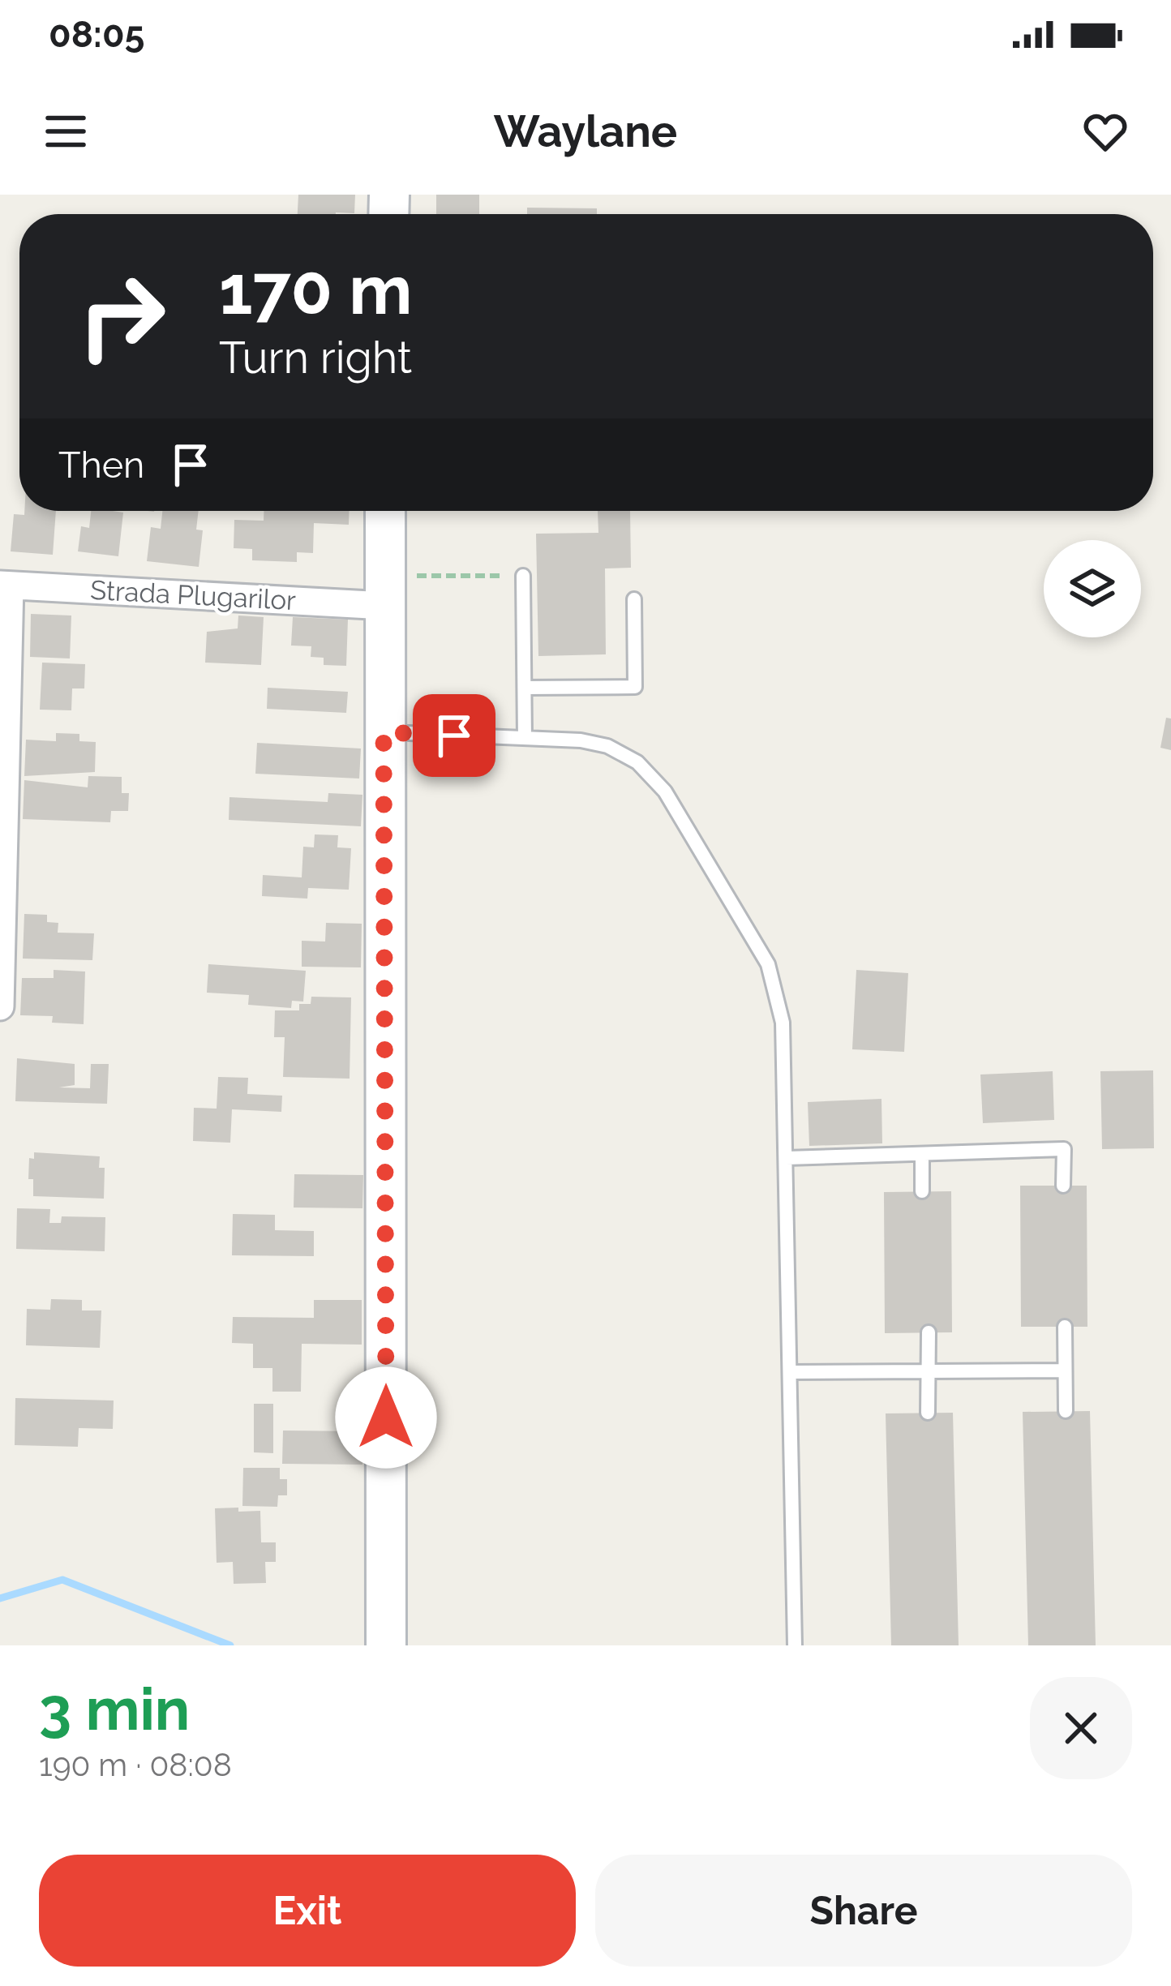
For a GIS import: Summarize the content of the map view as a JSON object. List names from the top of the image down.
{
  "streets": {
    "street": ["Strada Plugarilor"]
  },
  "page": {
    "status": "08:05",
    "header": "Waylane",
    "turn": ["170 m", "Turn right"],
    "then": "Then",
    "heading": ["3 min", "190 m · 08:08"],
    "buttons": ["Exit", "Share"]
  }
}
